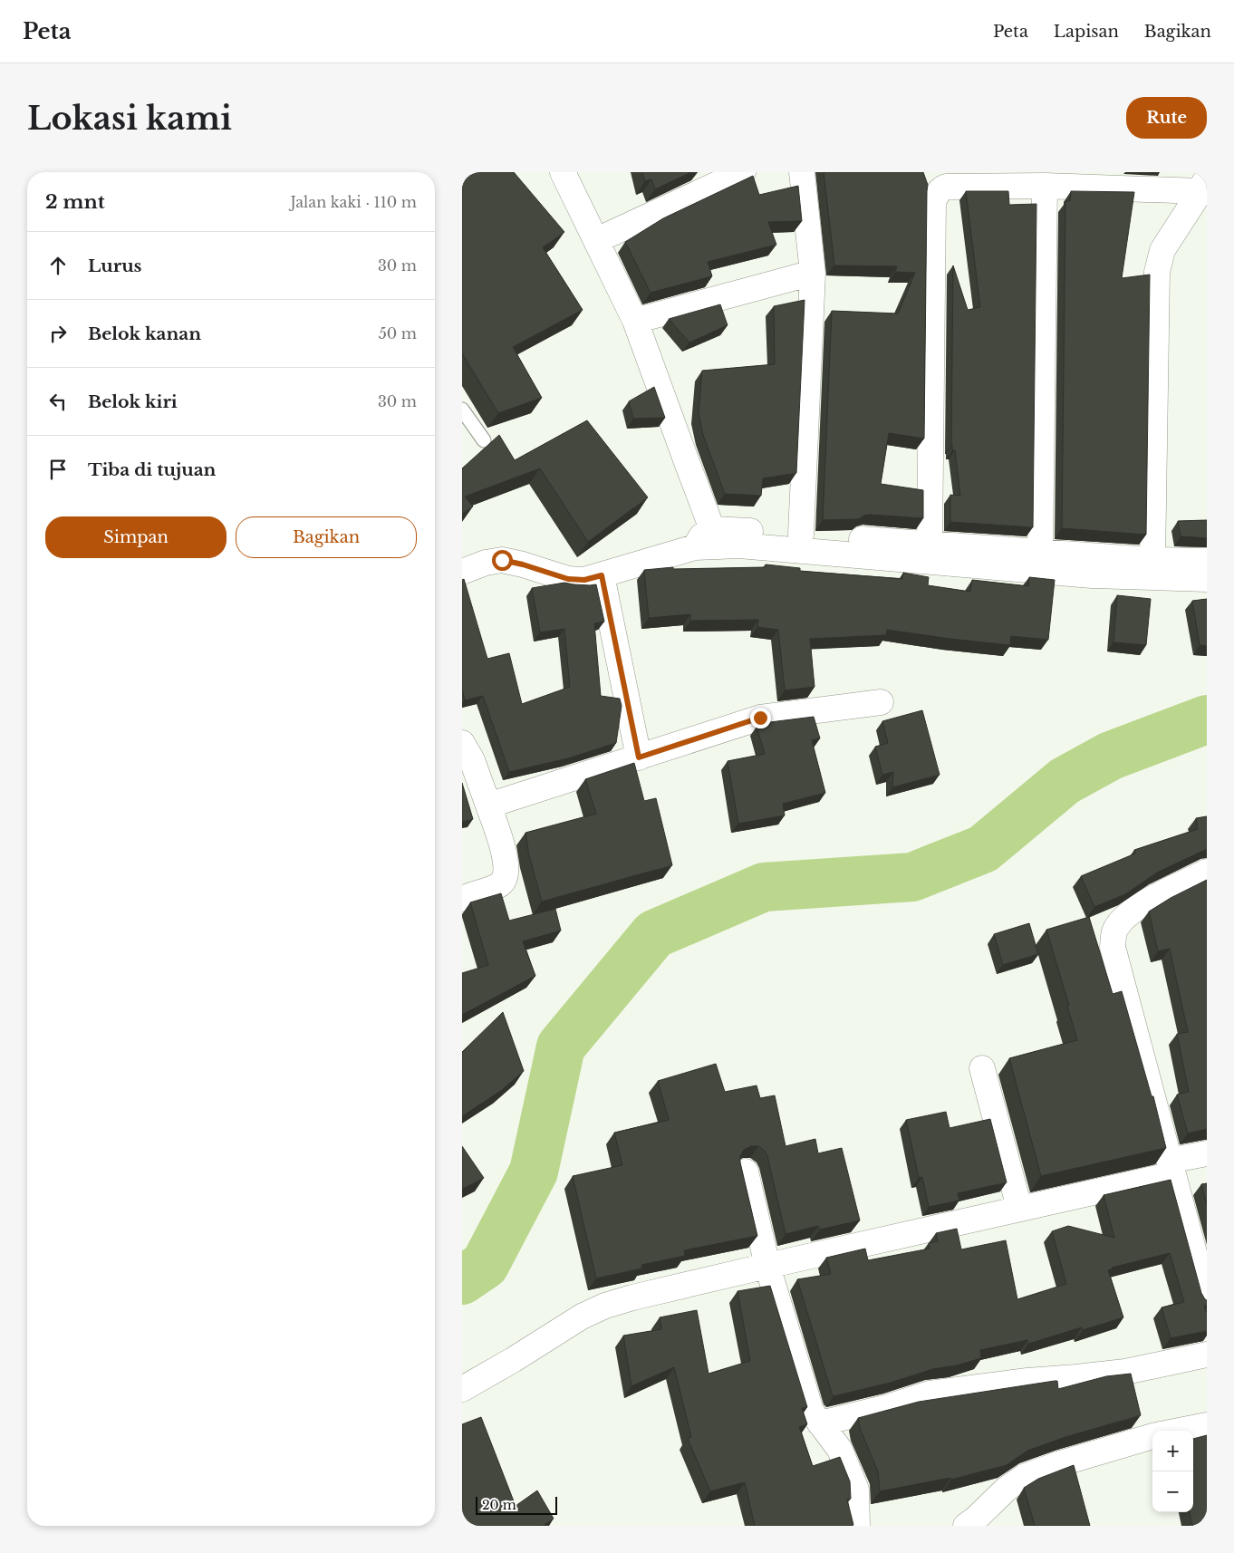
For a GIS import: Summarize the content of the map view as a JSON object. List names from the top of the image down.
{
  "scale_bar": "20 m",
  "page": {
    "header": "Peta",
    "nav": ["Peta", "Lapisan", "Bagikan"],
    "buttons": [
      "Rute",
      ["Simpan", "Bagikan"]
    ],
    "title": "Lokasi kami",
    "heading": ["2 mnt", "Jalan kaki · 110 m"],
    "list": [
      ["Lurus", "30 m"],
      ["Belok kanan", "50 m"],
      ["Belok kiri", "30 m"],
      "Tiba di tujuan"
    ],
    "map_buttons": ["+", "−"],
    "scale": "20 m"
  }
}
